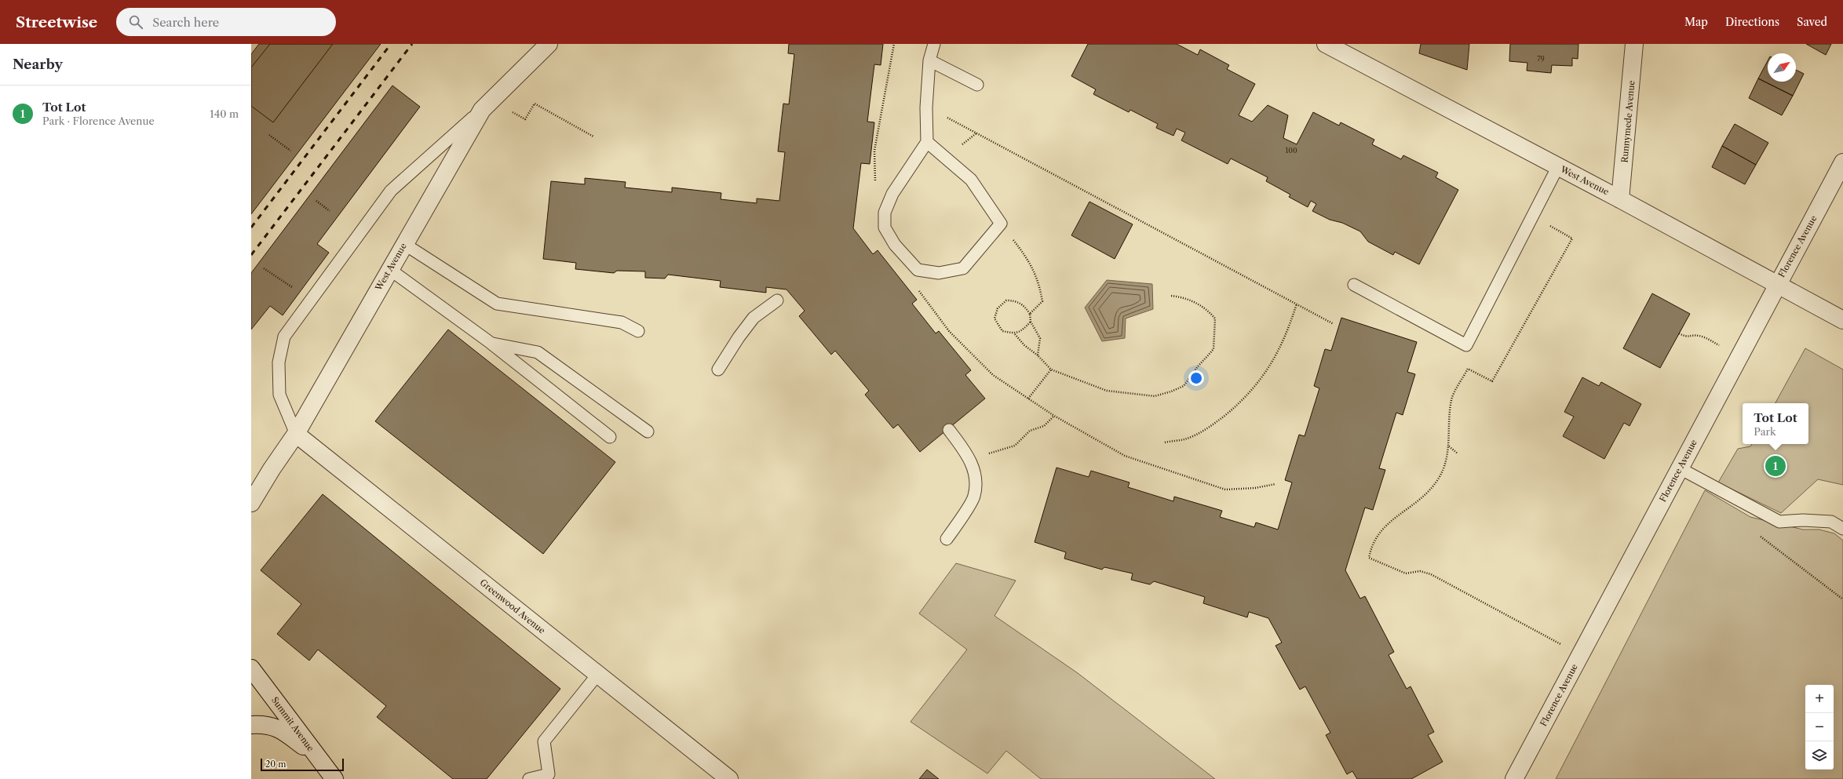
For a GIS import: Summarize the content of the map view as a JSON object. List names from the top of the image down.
{
  "streets": {
    "street": [
      "Runnymede Avenue",
      "West Avenue",
      "Florence Avenue",
      "Greenwood Avenue",
      "Summit Avenue"
    ]
  },
  "crossings": [
    ["Runnymede Avenue", "West Avenue"],
    ["West Avenue", "Florence Avenue"],
    ["West Avenue", "Greenwood Avenue"]
  ],
  "house_numbers": ["79", "100"],
  "scale_bar": "20 m",
  "north": "top right",
  "page": {
    "header": "Streetwise",
    "search": "Search here",
    "nav": ["Map", "Directions", "Saved"],
    "heading": "Nearby",
    "list": [
      {
        "mark": "1",
        "name": "Tot Lot",
        "note": "Park · Florence Avenue",
        "value": "140 m"
      }
    ],
    "popup": ["Tot Lot", "Park"],
    "pins": "1",
    "map_buttons": ["+", "−"],
    "scale": "20 m"
  }
}
